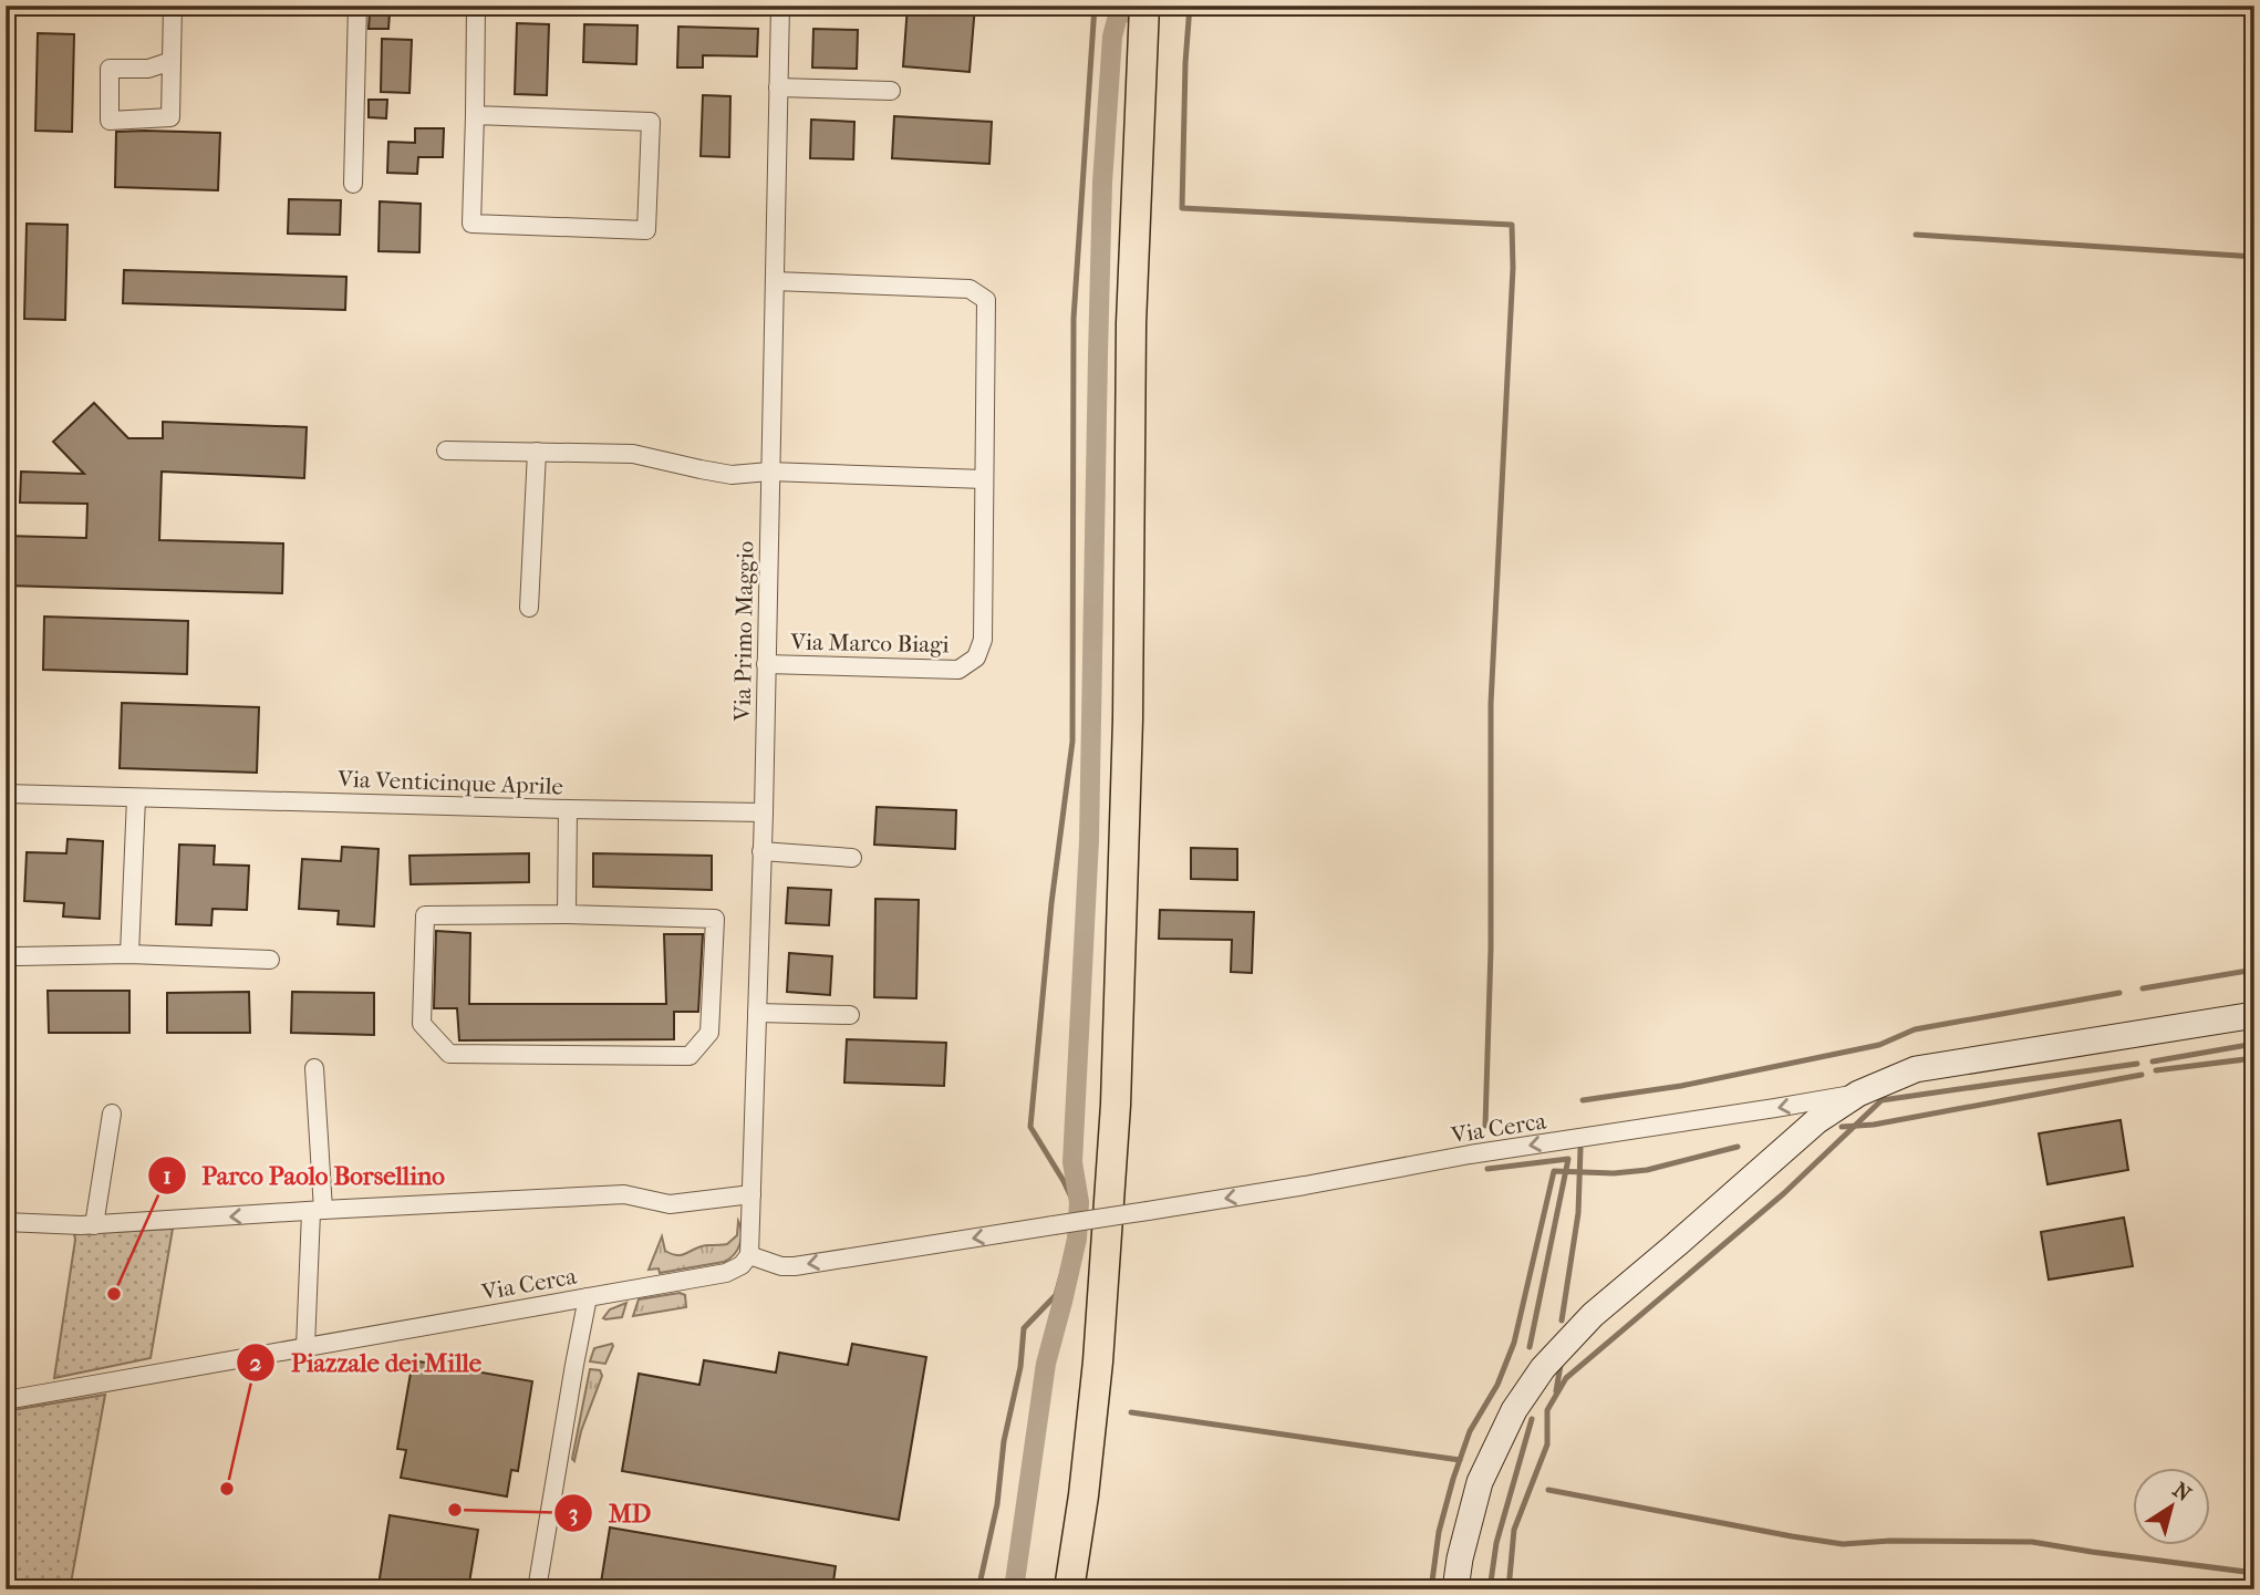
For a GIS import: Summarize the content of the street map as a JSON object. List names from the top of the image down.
{
  "streets": {
    "street": [
      "Via Primo Maggio",
      "Via Marco Biagi",
      "Via Venticinque Aprile",
      "Via Cerca"
    ]
  },
  "crossings": [
    ["Via Primo Maggio", "Via Marco Biagi"],
    ["Via Primo Maggio", "Via Venticinque Aprile"],
    ["Via Primo Maggio", "Via Cerca"]
  ],
  "one_way": ["Via Cerca"],
  "places": ["Parco Paolo Borsellino", "Piazzale dei Mille", "MD"],
  "north": "top right"
}
